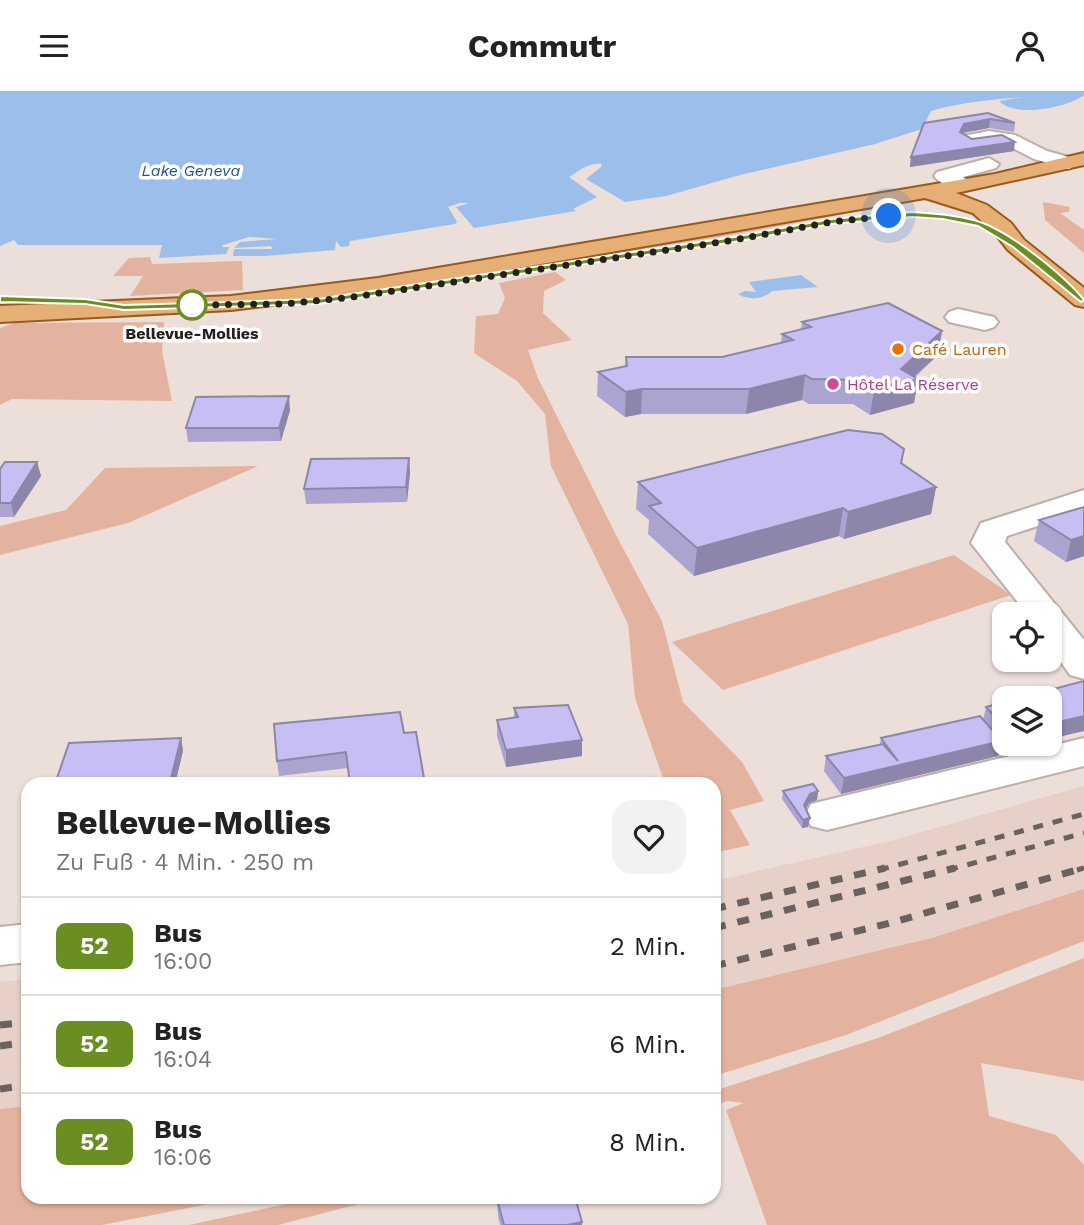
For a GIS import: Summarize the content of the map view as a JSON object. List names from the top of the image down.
{
  "water": ["Lake Geneva"],
  "places": ["Bellevue-Mollies", "Café Lauren", "Hôtel La Réserve"],
  "lines": ["bus line 52"],
  "page": {
    "header": "Commutr",
    "heading": ["Bellevue-Mollies", "Zu Fuß · 4 Min. · 250 m"],
    "list": [
      {
        "mark": "52",
        "name": "Bus",
        "note": "16:00",
        "value": "2 Min."
      },
      {
        "mark": "52",
        "name": "Bus",
        "note": "16:04",
        "value": "6 Min."
      },
      {
        "mark": "52",
        "name": "Bus",
        "note": "16:06",
        "value": "8 Min."
      }
    ]
  }
}
